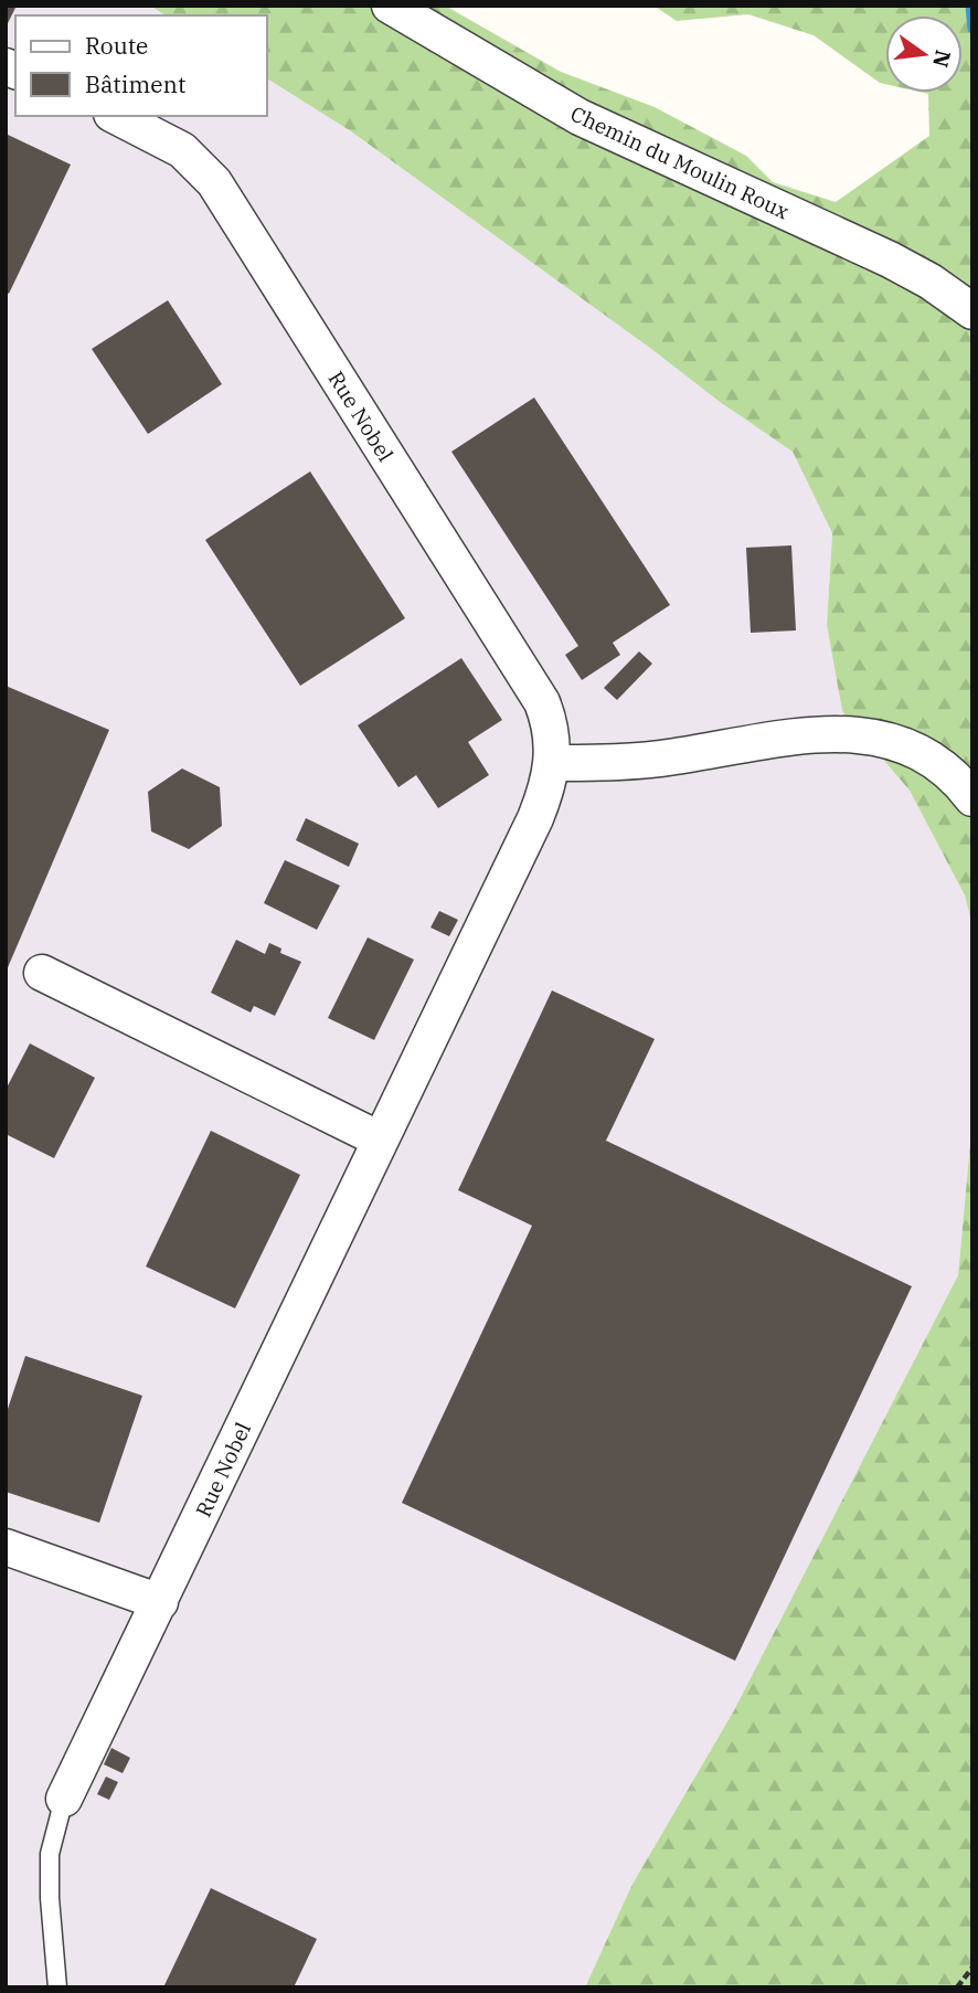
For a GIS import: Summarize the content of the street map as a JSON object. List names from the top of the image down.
{
  "streets": {
    "street": ["Chemin du Moulin Roux", "Rue Nobel"]
  },
  "legend": ["Route", "Bâtiment"],
  "north": "right"
}
